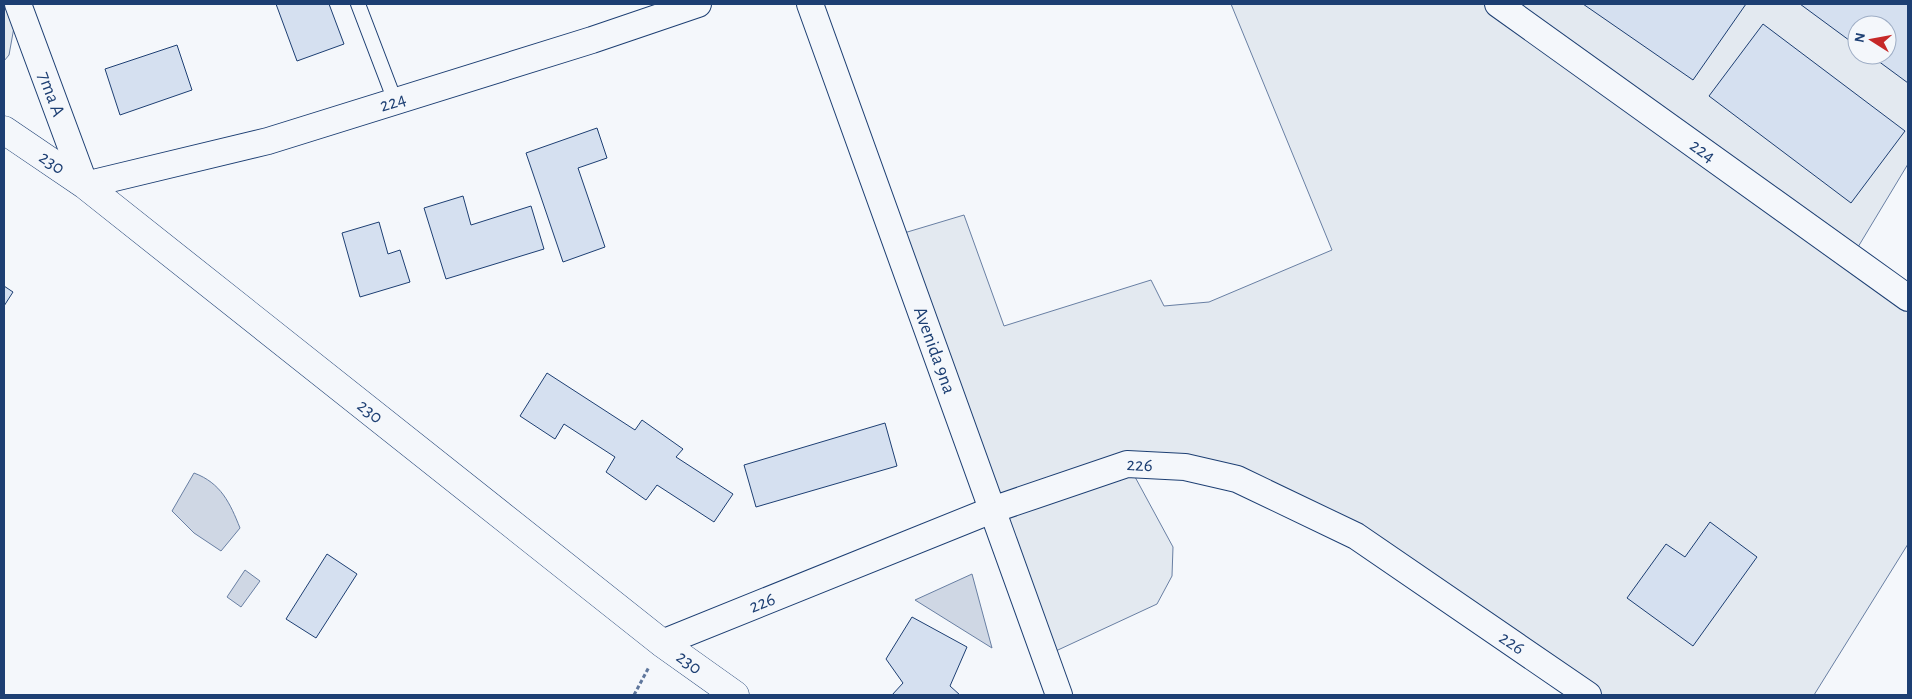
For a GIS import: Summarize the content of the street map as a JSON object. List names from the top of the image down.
{
  "streets": {
    "street": [
      "7ma A",
      "224",
      "230",
      "Avenida 9na",
      "226"
    ]
  },
  "crossings": [
    ["7ma A", "224"],
    ["7ma A", "230"],
    ["224", "230"],
    ["230", "226"],
    ["Avenida 9na", "226"]
  ],
  "north": "left"
}
